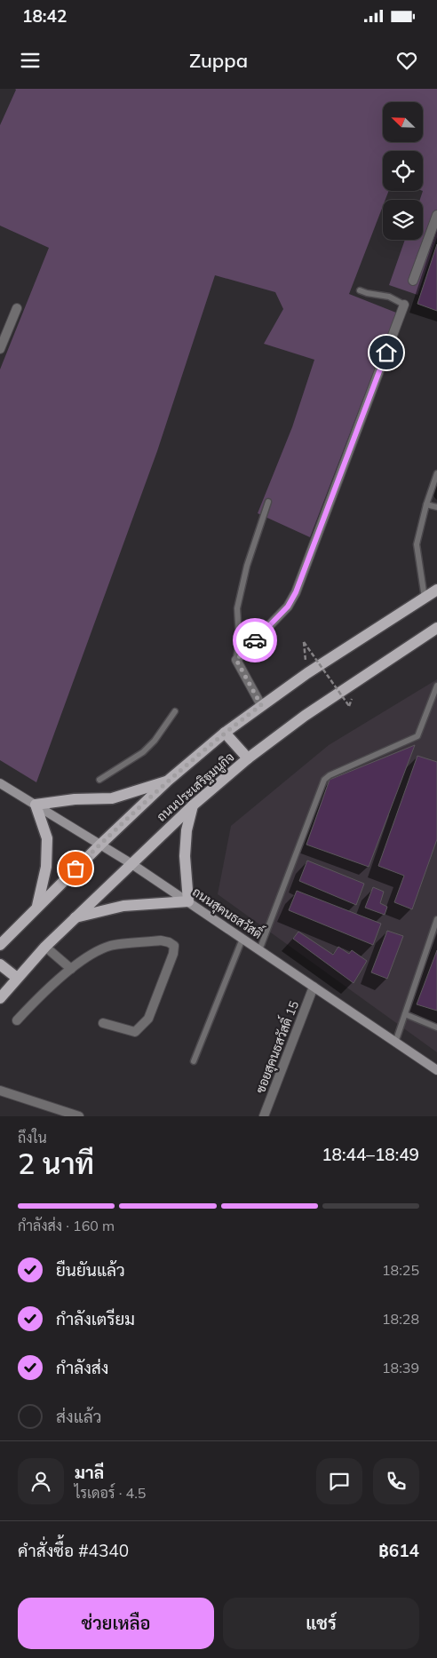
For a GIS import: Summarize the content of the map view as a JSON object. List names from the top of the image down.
{
  "streets": {
    "main road": ["ถนนประเสริฐมนูกิจ", "ถนนสุคนธสวัสดิ์"],
    "street": ["ซอยสุคนธสวัสดิ์ 15"]
  },
  "crossings": [
    ["ถนนประเสริฐมนูกิจ", "ถนนสุคนธสวัสดิ์"],
    ["ถนนสุคนธสวัสดิ์", "ซอยสุคนธสวัสดิ์ 15"]
  ],
  "north": "top left",
  "page": {
    "status": "18:42",
    "header": "Zuppa",
    "heading": ["2 นาที", "ถึงใน", "18:44–18:49"],
    "panel": [
      "มาลี",
      "ไรเดอร์ · 4.5",
      "คำสั่งซื้อ #4340",
      "฿614"
    ],
    "bar": "กำลังส่ง · 160 m",
    "list": [
      ["ยืนยันแล้ว", "18:25"],
      ["กำลังเตรียม", "18:28"],
      ["กำลังส่ง", "18:39"],
      "ส่งแล้ว"
    ],
    "buttons": ["ช่วยเหลือ", "แชร์"]
  }
}
